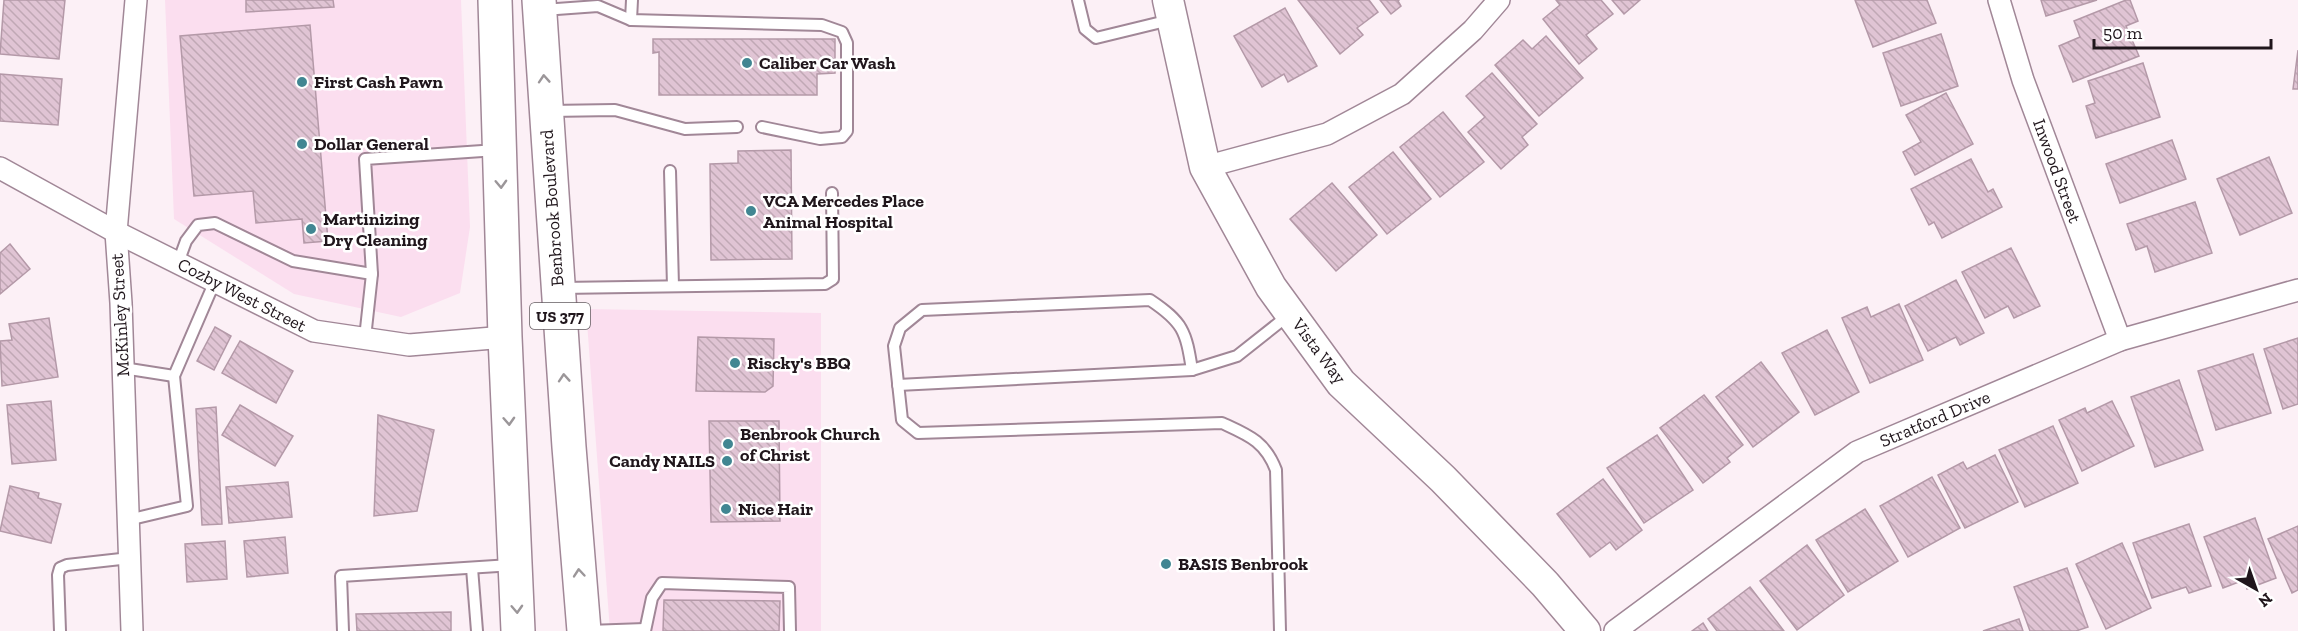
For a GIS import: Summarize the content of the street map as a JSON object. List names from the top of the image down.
{
  "streets": {
    "highway": ["Benbrook Boulevard", "US 377"],
    "street": [
      "Inwood Street",
      "Cozby West Street",
      "McKinley Street",
      "Vista Way",
      "Stratford Drive"
    ]
  },
  "crossings": [
    ["Inwood Street", "Stratford Drive"],
    ["Cozby West Street", "McKinley Street"],
    ["Cozby West Street", "US 377"]
  ],
  "places": [
    "Caliber Car Wash",
    "First Cash Pawn",
    "Dollar General",
    "VCA Mercedes Place Animal Hospital",
    "Martinizing Dry Cleaning",
    "Riscky's BBQ",
    "Benbrook Church of Christ",
    "Candy NAILS",
    "Nice Hair",
    "BASIS Benbrook"
  ],
  "scale_bar": "50 m",
  "north": "bottom right"
}
